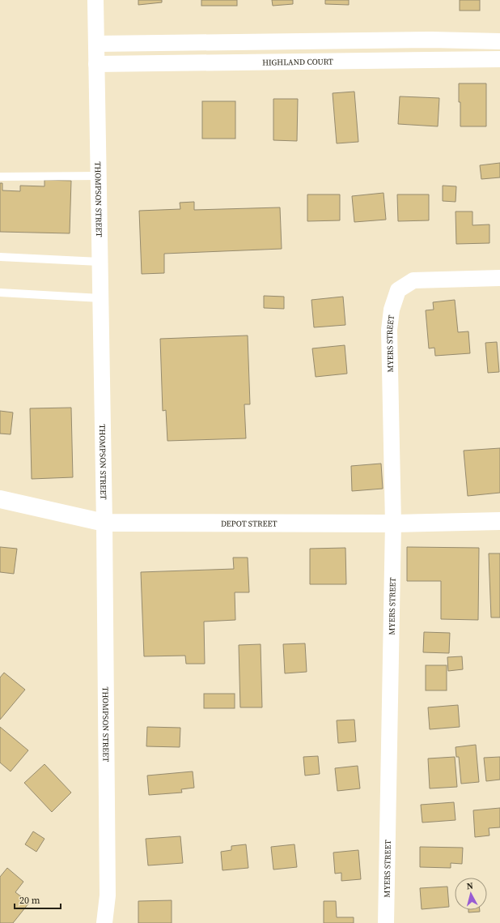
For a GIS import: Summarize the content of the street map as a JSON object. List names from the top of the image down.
{
  "streets": {
    "main road": ["DEPOT STREET"],
    "street": ["HIGHLAND COURT", "THOMPSON STREET", "MYERS STREET"]
  },
  "crossings": [
    ["HIGHLAND COURT", "THOMPSON STREET"],
    ["THOMPSON STREET", "DEPOT STREET"],
    ["MYERS STREET", "DEPOT STREET"]
  ],
  "scale_bar": "20 m",
  "north": "top"
}
